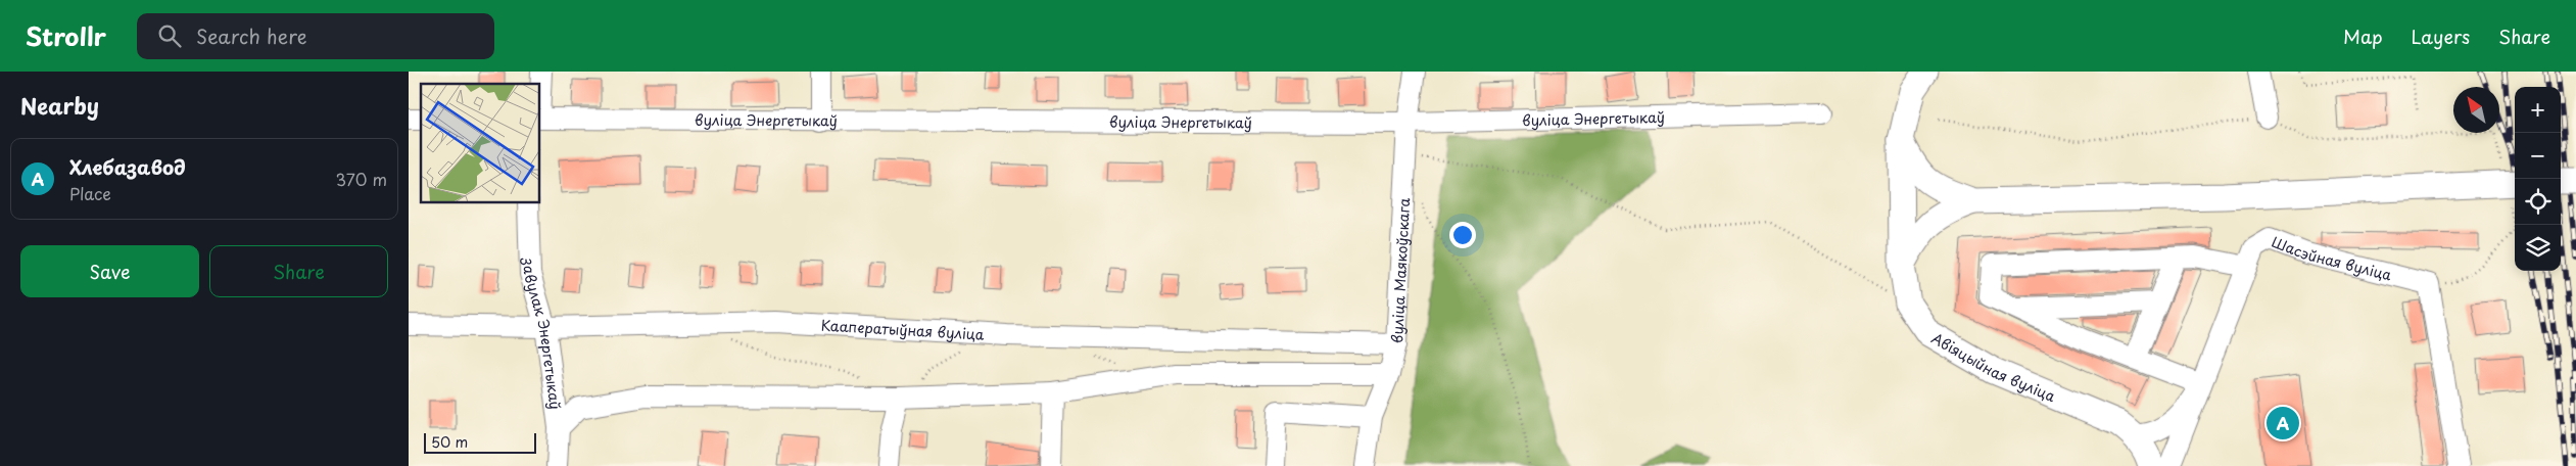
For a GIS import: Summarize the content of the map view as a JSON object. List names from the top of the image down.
{
  "streets": {
    "main road": ["Авіяцыйная вуліца"],
    "street": [
      "вуліца Энергетыкаў",
      "Шасэйная вуліца",
      "вуліца Маякоўскага",
      "Кааператыўная вуліца",
      "завулак Энергетыкаў"
    ]
  },
  "crossings": [
    ["вуліца Энергетыкаў", "вуліца Маякоўскага"],
    ["вуліца Маякоўскага", "Кааператыўная вуліца"],
    ["Кааператыўная вуліца", "завулак Энергетыкаў"]
  ],
  "scale_bar": "50 m",
  "north": "top left",
  "page": {
    "header": "Strollr",
    "search": "Search here",
    "nav": ["Map", "Layers", "Share"],
    "heading": "Nearby",
    "map_buttons": ["+", "−"],
    "list": [
      {
        "mark": "A",
        "name": "Хлебазавод",
        "note": "Place",
        "value": "370 m"
      }
    ],
    "buttons": ["Save", "Share"],
    "pins": "A",
    "scale": "50 m"
  }
}
